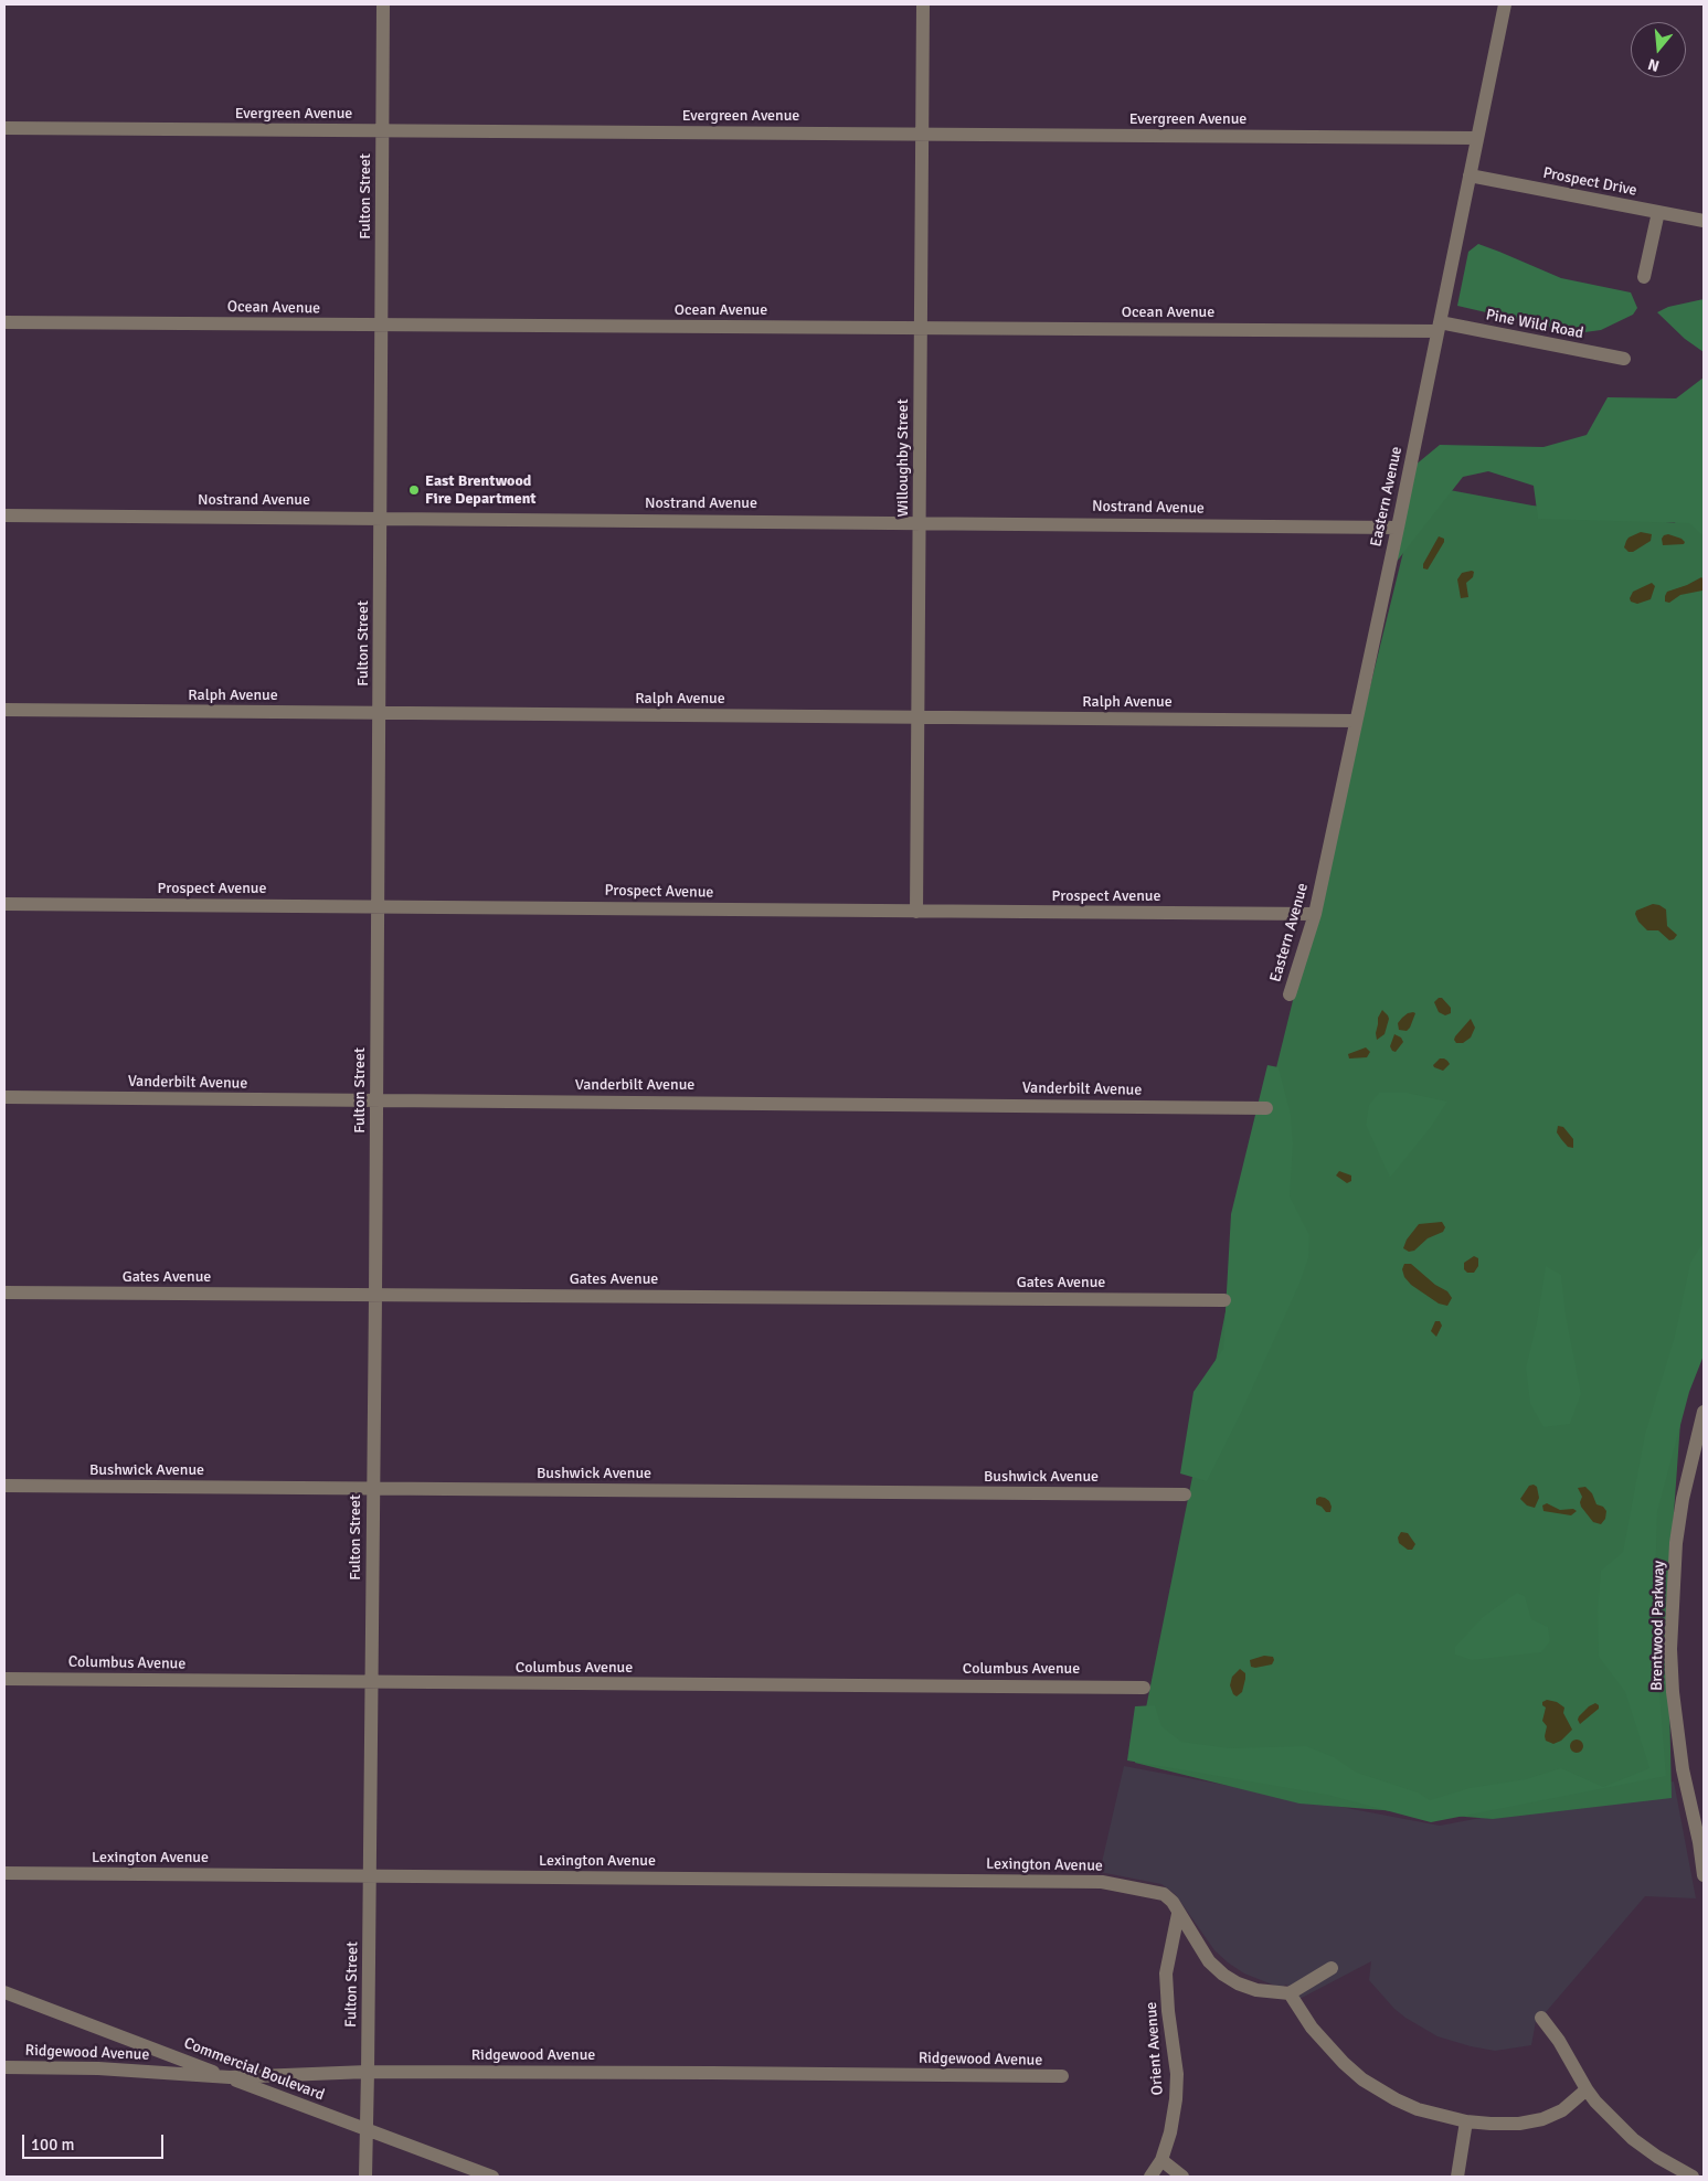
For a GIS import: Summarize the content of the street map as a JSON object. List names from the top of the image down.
{
  "streets": {
    "street": [
      "Evergreen Avenue",
      "Prospect Drive",
      "Fulton Street",
      "Ocean Avenue",
      "Pine Wild Road",
      "Willoughby Street",
      "Eastern Avenue",
      "Nostrand Avenue",
      "Ralph Avenue",
      "Prospect Avenue",
      "Vanderbilt Avenue",
      "Gates Avenue",
      "Bushwick Avenue",
      "Brentwood Parkway",
      "Columbus Avenue",
      "Lexington Avenue",
      "Orient Avenue",
      "Ridgewood Avenue",
      "Commercial Boulevard"
    ]
  },
  "crossings": [
    ["Evergreen Avenue", "Fulton Street"],
    ["Evergreen Avenue", "Willoughby Street"],
    ["Evergreen Avenue", "Eastern Avenue"],
    ["Prospect Drive", "Eastern Avenue"],
    ["Fulton Street", "Ocean Avenue"],
    ["Fulton Street", "Nostrand Avenue"],
    ["Fulton Street", "Ralph Avenue"],
    ["Fulton Street", "Prospect Avenue"],
    ["Fulton Street", "Vanderbilt Avenue"],
    ["Fulton Street", "Gates Avenue"],
    ["Fulton Street", "Bushwick Avenue"],
    ["Fulton Street", "Columbus Avenue"],
    ["Fulton Street", "Lexington Avenue"],
    ["Fulton Street", "Ridgewood Avenue"],
    ["Fulton Street", "Commercial Boulevard"],
    ["Ocean Avenue", "Pine Wild Road"],
    ["Ocean Avenue", "Willoughby Street"],
    ["Ocean Avenue", "Eastern Avenue"],
    ["Pine Wild Road", "Eastern Avenue"],
    ["Willoughby Street", "Nostrand Avenue"],
    ["Willoughby Street", "Ralph Avenue"],
    ["Willoughby Street", "Prospect Avenue"],
    ["Eastern Avenue", "Nostrand Avenue"],
    ["Eastern Avenue", "Ralph Avenue"],
    ["Eastern Avenue", "Prospect Avenue"],
    ["Lexington Avenue", "Orient Avenue"],
    ["Ridgewood Avenue", "Commercial Boulevard"]
  ],
  "places": ["East Brentwood Fire Department"],
  "scale_bar": "100 m",
  "north": "bottom"
}
